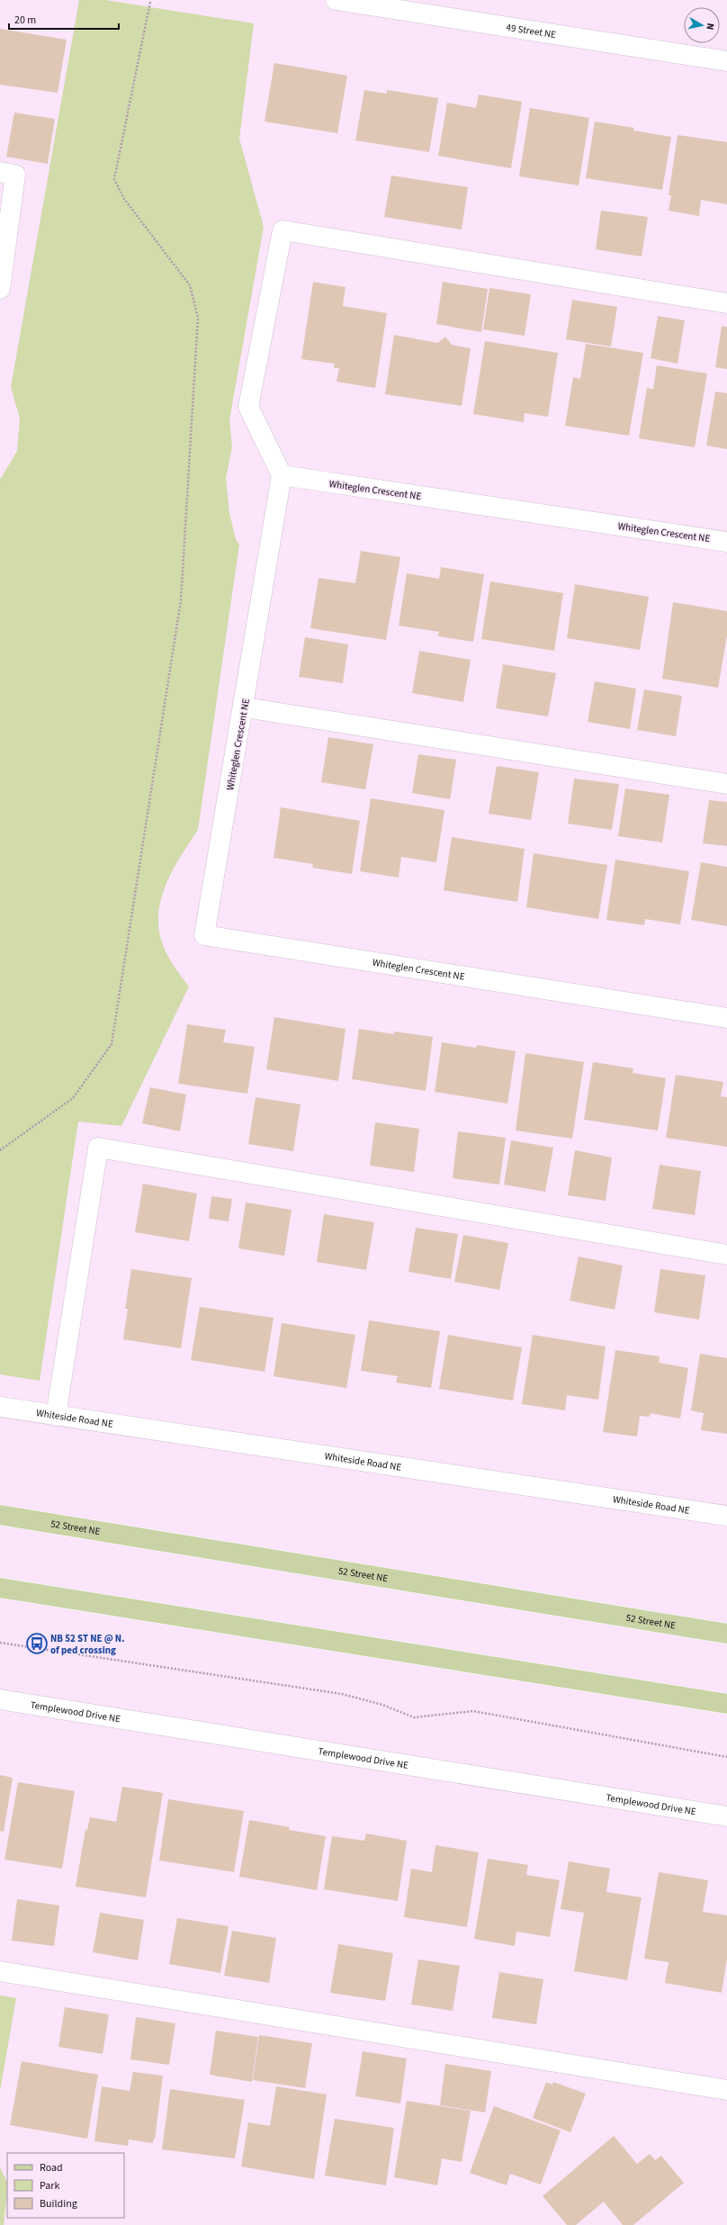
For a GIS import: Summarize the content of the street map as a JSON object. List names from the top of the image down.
{
  "streets": {
    "main road": ["52 Street NE"],
    "street": [
      "49 Street NE",
      "Whiteglen Crescent NE",
      "Whiteside Road NE",
      "Templewood Drive NE"
    ]
  },
  "places": {
    "bus stop": ["NB 52 ST NE @ N. of ped crossing"]
  },
  "legend": ["Road", "Park", "Building"],
  "scale_bar": "20 m",
  "north": "right"
}
